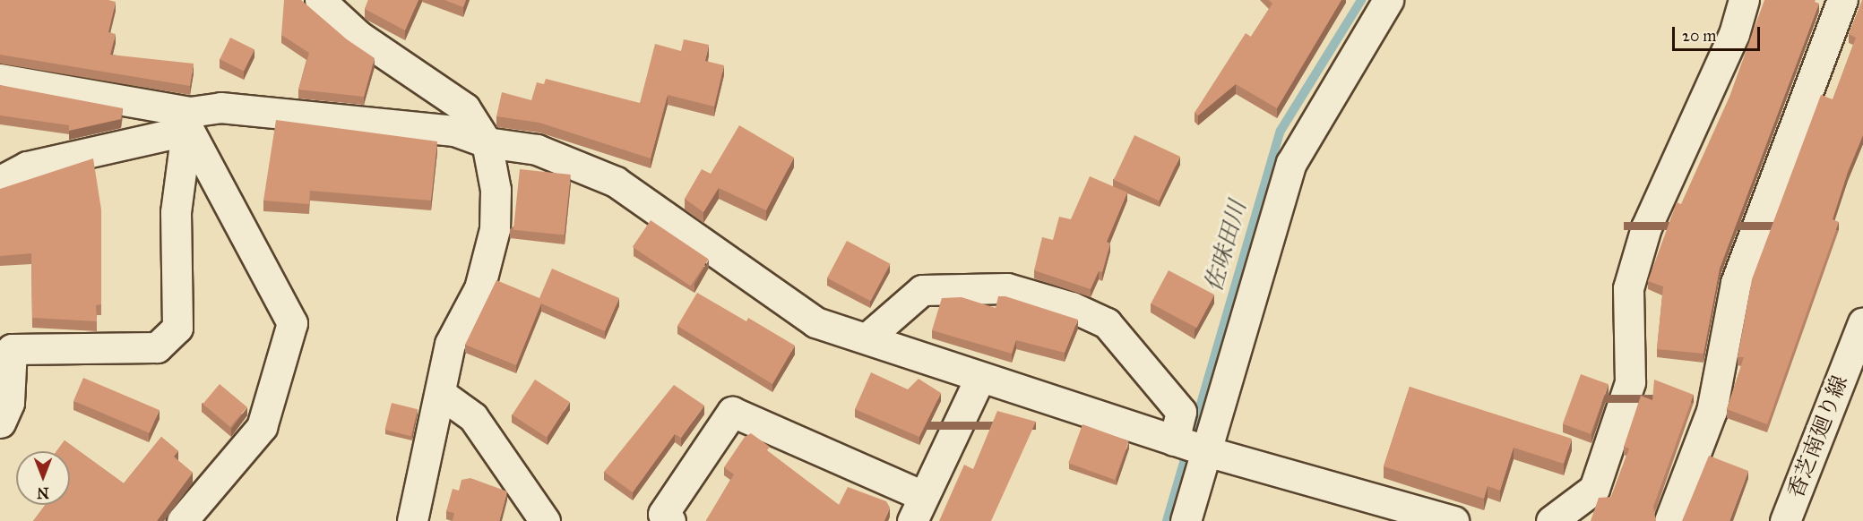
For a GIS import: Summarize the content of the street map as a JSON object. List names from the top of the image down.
{
  "streets": {
    "street": ["香芝南廻り線"]
  },
  "water": ["佐味田川"],
  "scale_bar": "20 m",
  "north": "bottom"
}
